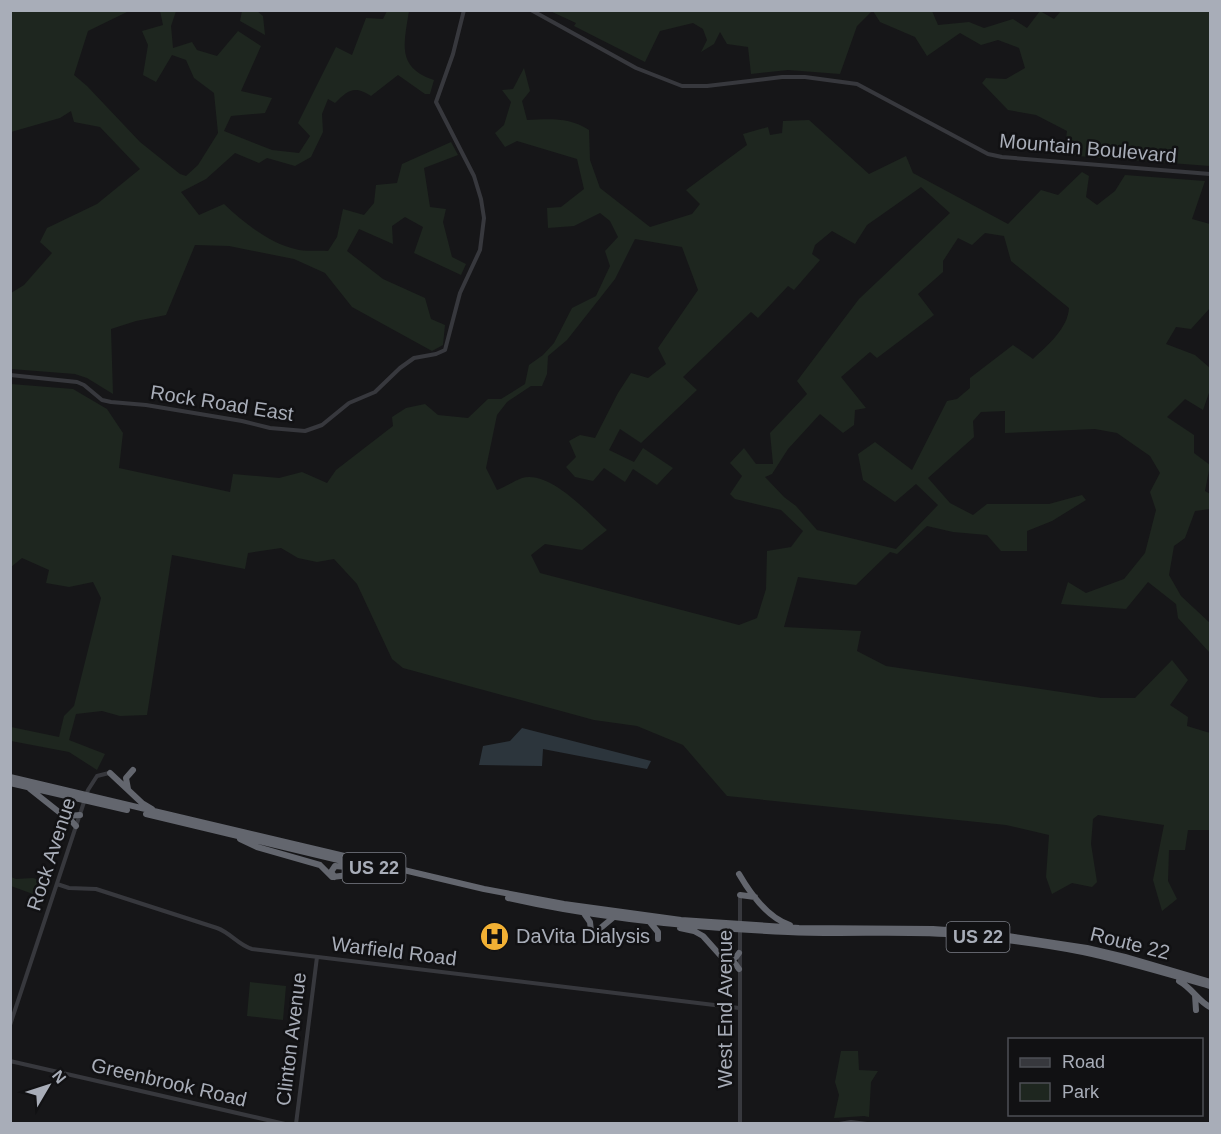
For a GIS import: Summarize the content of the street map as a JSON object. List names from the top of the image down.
{
  "streets": {
    "highway": ["US 22", "Route 22"],
    "street": [
      "Mountain Boulevard",
      "Rock Road East",
      "Rock Avenue",
      "Warfield Road",
      "West End Avenue",
      "Clinton Avenue",
      "Greenbrook Road"
    ]
  },
  "crossings": [
    ["Rock Avenue", "US 22"],
    ["Rock Avenue", "Warfield Road"],
    ["US 22", "Route 22"],
    ["US 22", "West End Avenue"],
    ["Warfield Road", "West End Avenue"],
    ["Warfield Road", "Clinton Avenue"]
  ],
  "places": {
    "hospital": ["DaVita Dialysis"]
  },
  "legend": ["Road", "Park"],
  "north": "top right"
}
